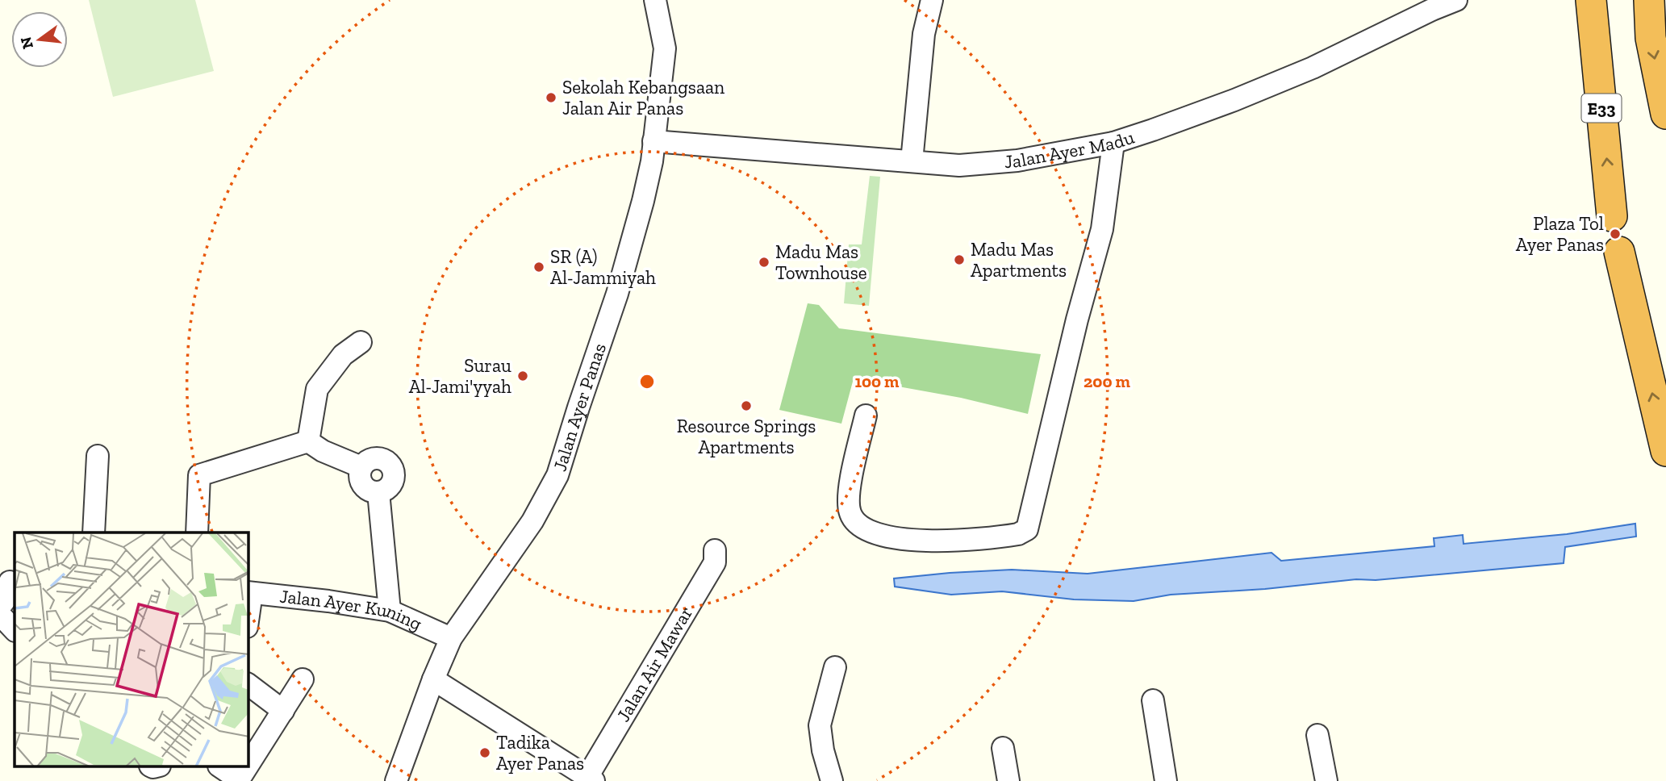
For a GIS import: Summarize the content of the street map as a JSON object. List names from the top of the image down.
{
  "streets": {
    "highway": ["E33"],
    "street": [
      "Jalan Ayer Madu",
      "Jalan Ayer Panas",
      "Jalan Ayer Kuning",
      "Jalan Air Mawar"
    ]
  },
  "crossings": [
    ["Jalan Ayer Madu", "Jalan Ayer Panas"],
    ["Jalan Ayer Panas", "Jalan Ayer Kuning"]
  ],
  "places": [
    "Sekolah Kebangsaan Jalan Air Panas",
    "Plaza Tol Ayer Panas",
    "Madu Mas Apartments",
    "Madu Mas Townhouse",
    "SR (A) Al-Jammiyah",
    "Surau Al-Jami'yyah",
    "Resource Springs Apartments",
    "Tadika Ayer Panas"
  ],
  "north": "left",
  "rings": ["100 m", "200 m"]
}
